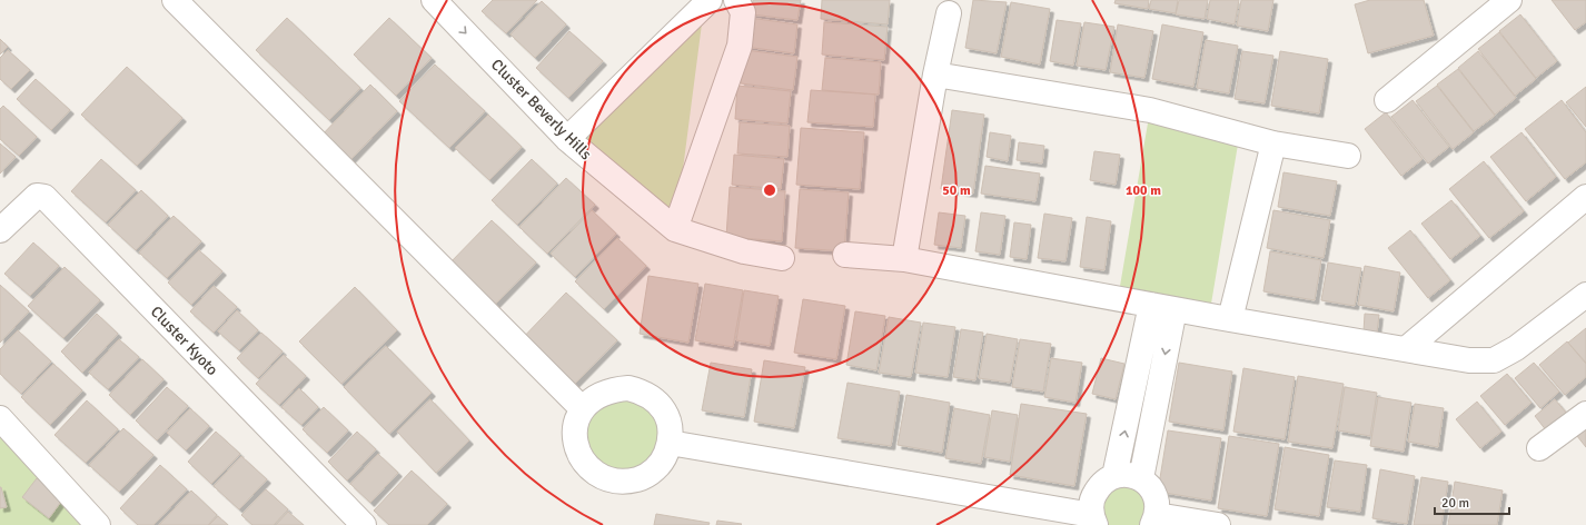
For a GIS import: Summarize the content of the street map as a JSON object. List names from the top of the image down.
{
  "streets": {
    "street": ["Cluster Beverly Hills", "Cluster Kyoto"]
  },
  "scale_bar": "20 m",
  "rings": ["50 m", "100 m"]
}
